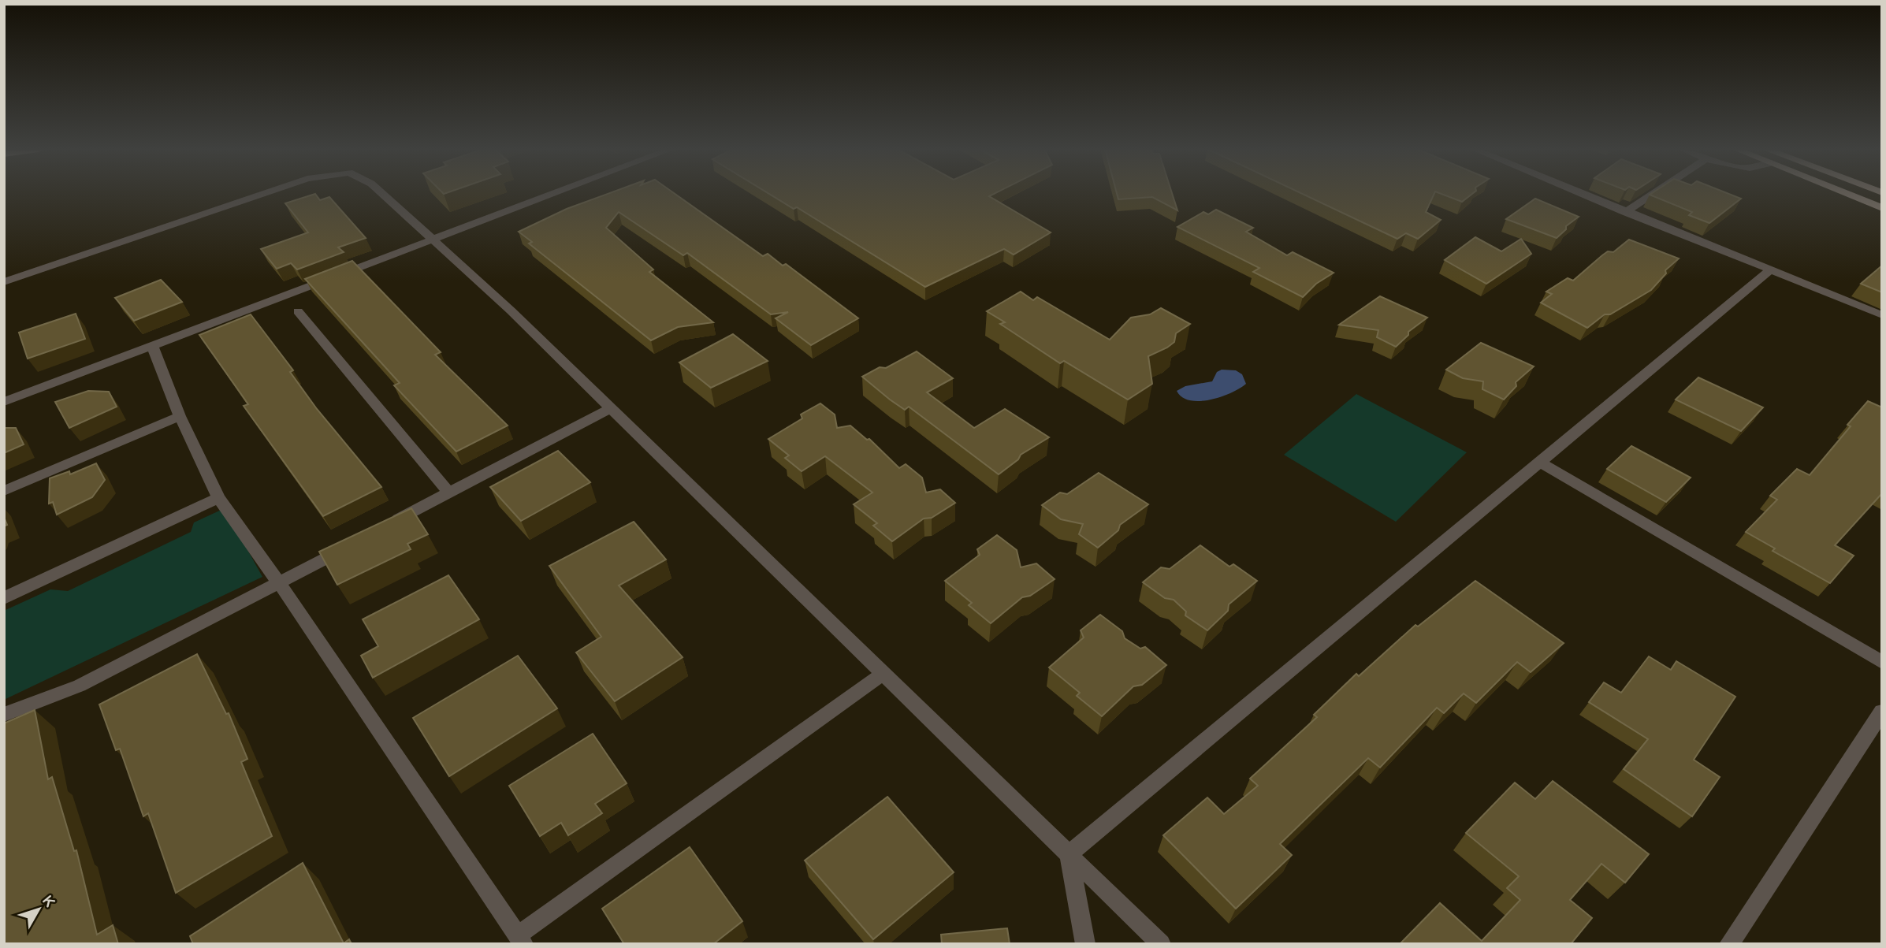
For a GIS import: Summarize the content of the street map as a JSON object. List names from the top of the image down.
{
  "north": "top right"
}
